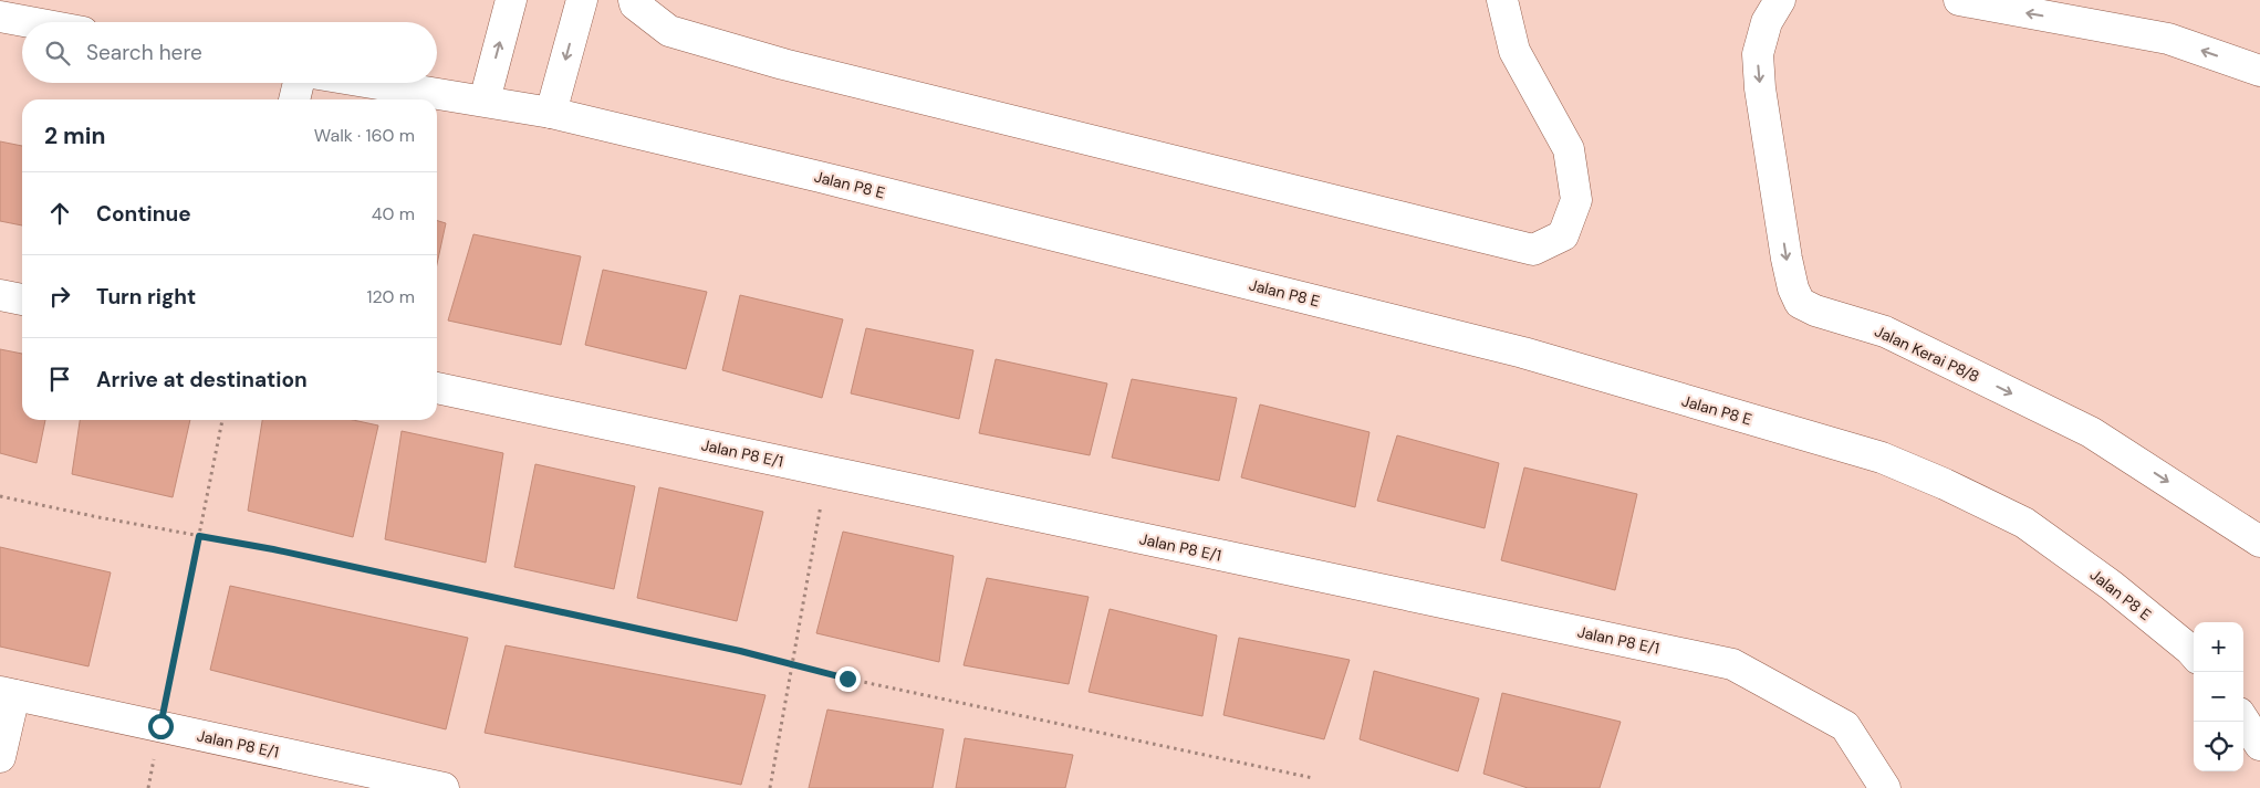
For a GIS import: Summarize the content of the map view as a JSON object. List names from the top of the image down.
{
  "streets": {
    "street": ["Jalan P8 E", "Jalan Kerai P8/8", "Jalan P8 E/1"]
  },
  "one_way": ["Jalan Kerai P8/8"],
  "page": {
    "search": "Search here",
    "heading": ["2 min", "Walk · 160 m"],
    "list": [
      ["Continue", "40 m"],
      ["Turn right", "120 m"],
      "Arrive at destination"
    ],
    "map_buttons": ["+", "−"]
  }
}
